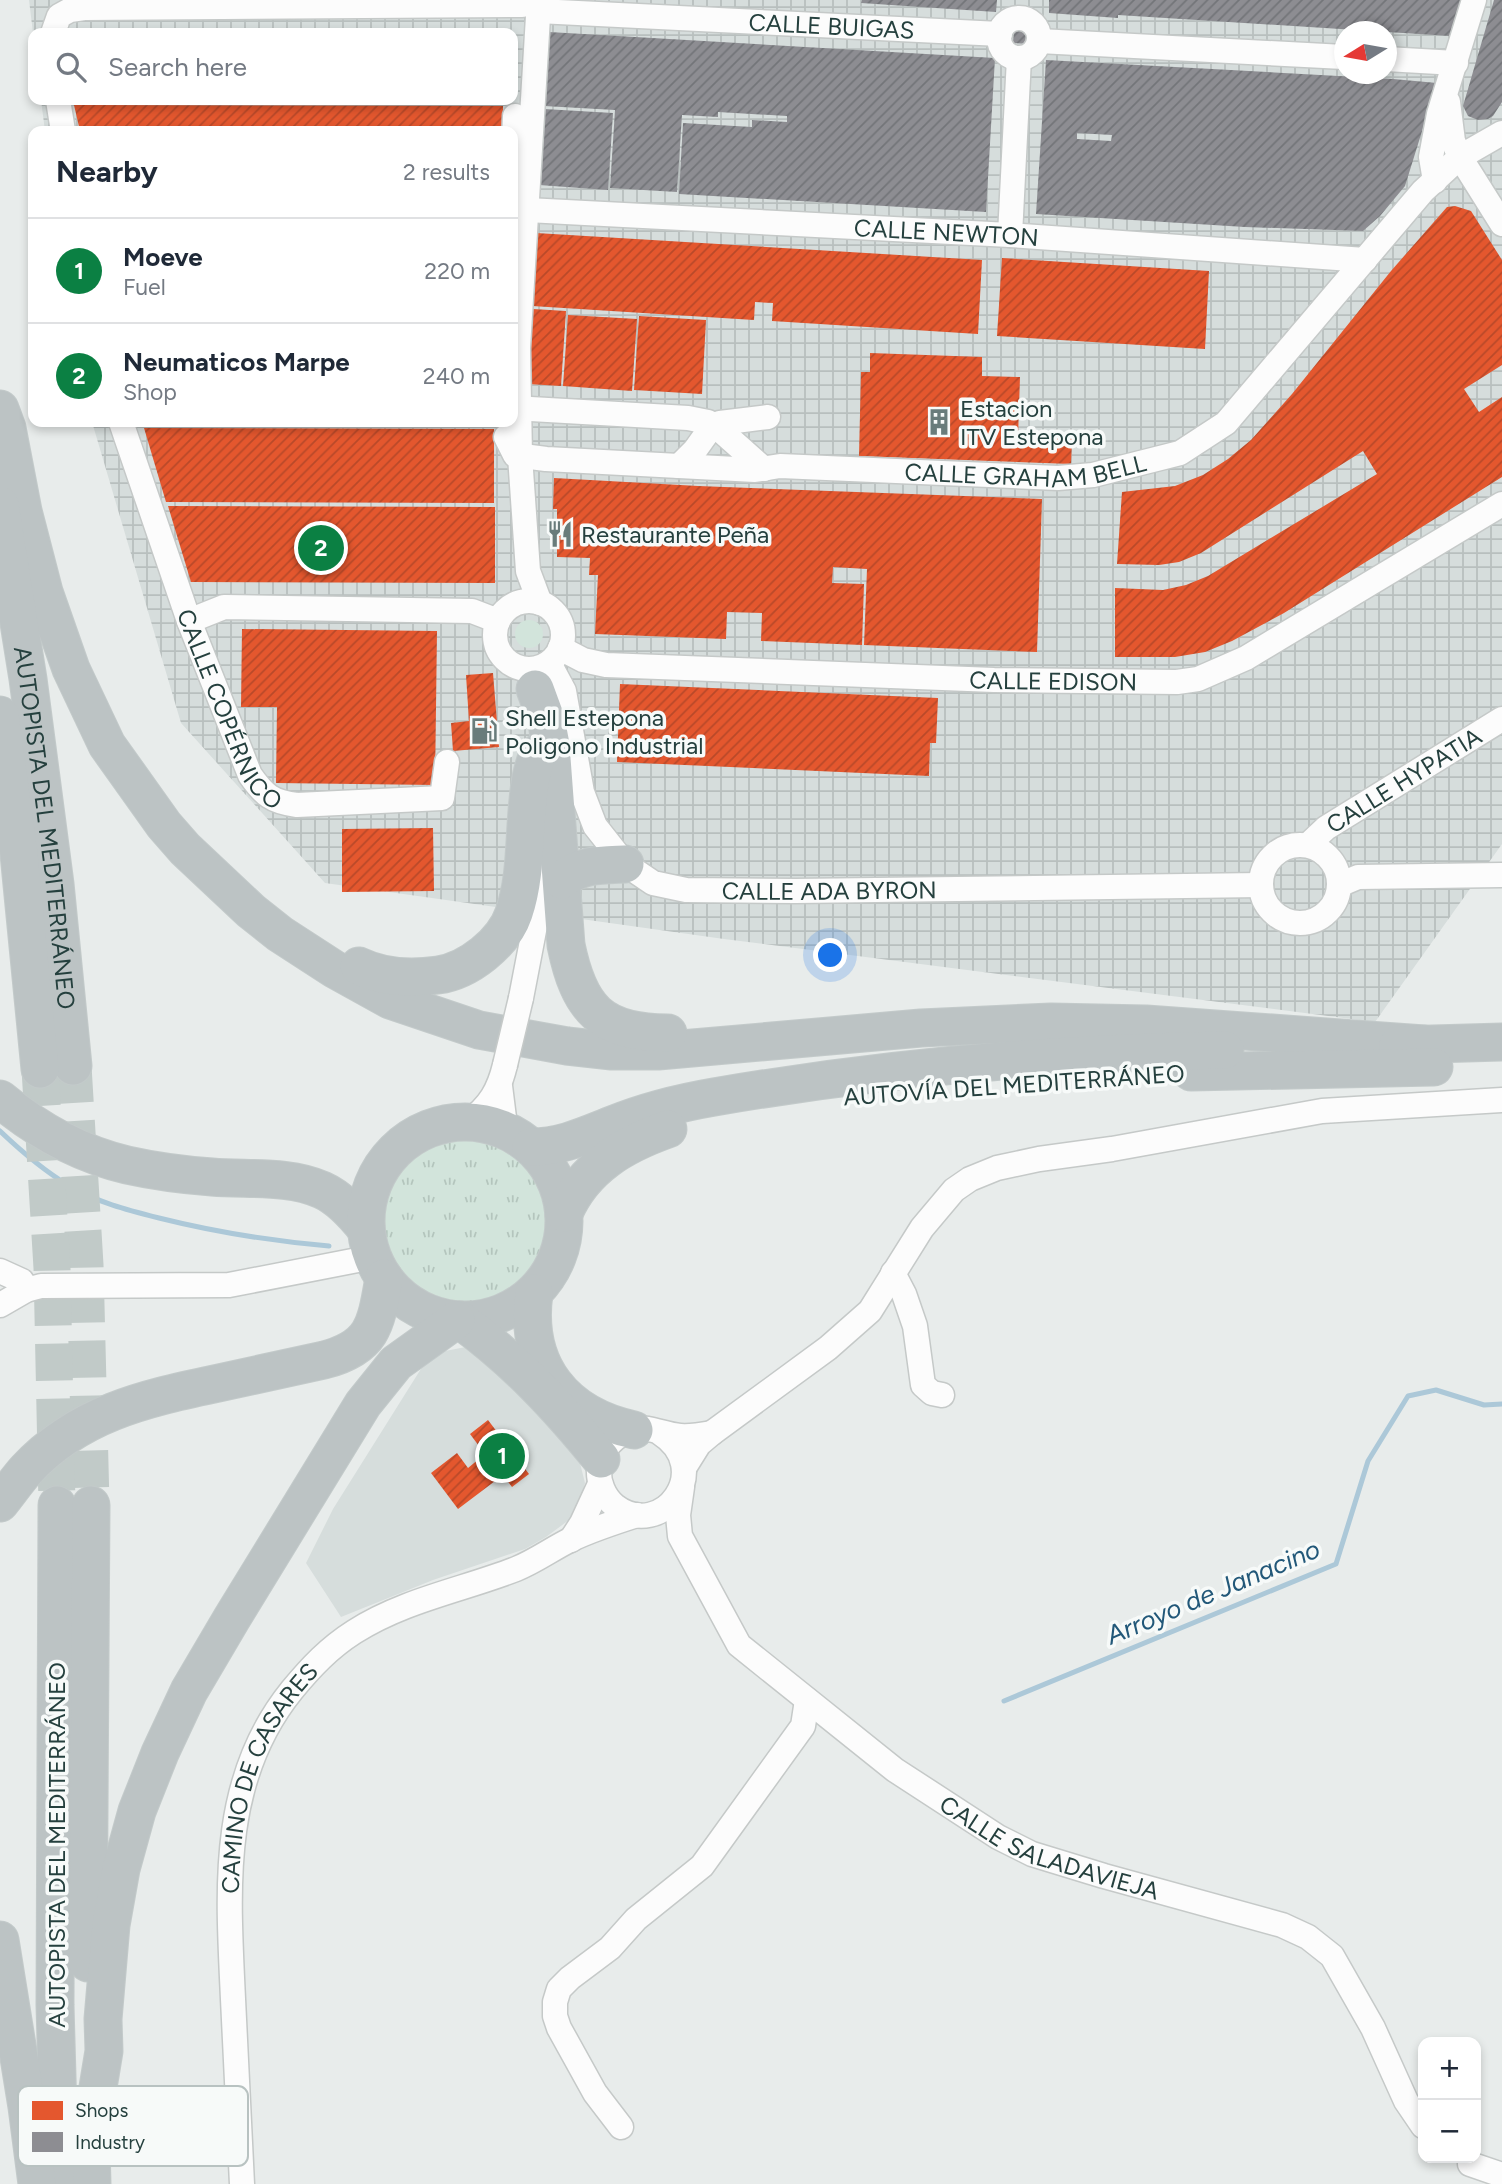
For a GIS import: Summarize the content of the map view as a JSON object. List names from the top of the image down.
{
  "streets": {
    "highway": ["AUTOPISTA DEL MEDITERRÁNEO", "AUTOVÍA DEL MEDITERRÁNEO"],
    "street": [
      "CALLE BUIGAS",
      "CALLE NEWTON",
      "CALLE GRAHAM BELL",
      "CALLE EDISON",
      "CALLE COPÉRNICO",
      "CALLE HYPATIA",
      "CALLE ADA BYRON",
      "CAMINO DE CASARES",
      "CALLE SALADAVIEJA"
    ]
  },
  "crossings": [
    ["CALLE NEWTON", "CALLE GRAHAM BELL"],
    ["CALLE EDISON", "CALLE ADA BYRON"],
    ["CALLE HYPATIA", "CALLE ADA BYRON"],
    ["CAMINO DE CASARES", "CALLE SALADAVIEJA"]
  ],
  "water": ["Arroyo de Janacino"],
  "places": {
    "building": ["Estacion ITV Estepona"],
    "restaurant": ["Restaurante Peña"],
    "fuel station": ["Shell Estepona Poligono Industrial"]
  },
  "legend": ["Shops", "Industry"],
  "north": "left",
  "page": {
    "search": "Search here",
    "heading": ["Nearby", "2 results"],
    "list": [
      {
        "mark": "1",
        "name": "Moeve",
        "note": "Fuel",
        "value": "220 m"
      },
      {
        "mark": "2",
        "name": "Neumaticos Marpe",
        "note": "Shop",
        "value": "240 m"
      }
    ],
    "pins": ["2", "1"],
    "map_buttons": ["+", "−"]
  }
}
